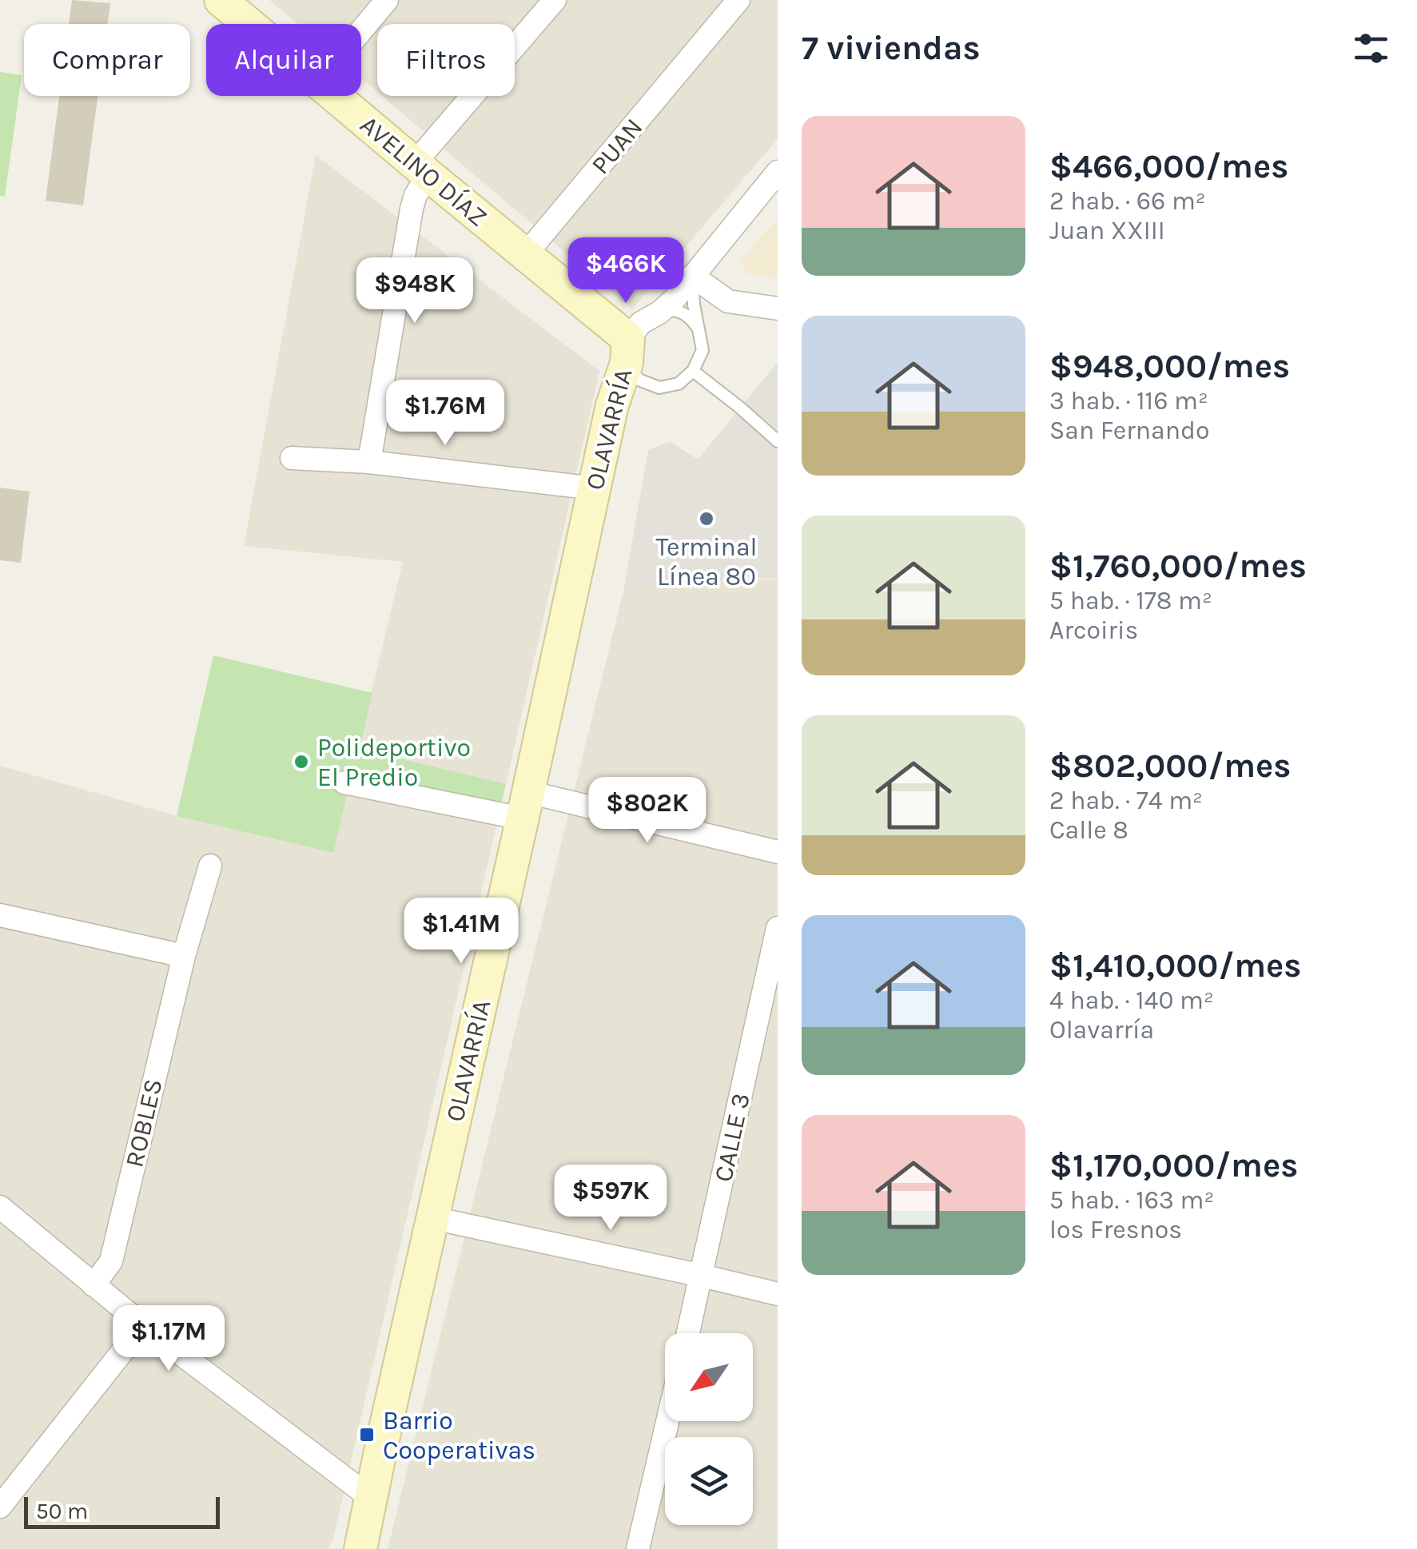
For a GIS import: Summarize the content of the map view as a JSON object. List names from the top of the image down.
{
  "streets": {
    "street": [
      "PUAN",
      "AVELINO DÍAZ",
      "OLAVARRÍA",
      "ROBLES",
      "CALLE 3"
    ]
  },
  "crossings": [
    ["PUAN", "AVELINO DÍAZ"],
    ["AVELINO DÍAZ", "OLAVARRÍA"]
  ],
  "places": {
    "other": ["Terminal Línea 80", "Polideportivo El Predio"],
    "transit": ["Barrio Cooperativas"]
  },
  "scale_bar": "50 m",
  "north": "bottom left",
  "page": {
    "heading": "7 viviendas",
    "chip": ["Comprar", "Alquilar", "Filtros"],
    "list": [
      {
        "name": "$466,000/mes",
        "note": "2 hab. · 66 m² · Juan XXIII"
      },
      {
        "name": "$948,000/mes",
        "note": "3 hab. · 116 m² · San Fernando"
      },
      {
        "name": "$1,760,000/mes",
        "note": "5 hab. · 178 m² · Arcoiris"
      },
      {
        "name": "$802,000/mes",
        "note": "2 hab. · 74 m² · Calle 8"
      },
      {
        "name": "$1,410,000/mes",
        "note": "4 hab. · 140 m² · Olavarría"
      },
      {
        "name": "$1,170,000/mes",
        "note": "5 hab. · 163 m² · los Fresnos"
      }
    ],
    "price": [
      "$466K",
      "$948K",
      "$1.76M",
      "$802K",
      "$1.41M",
      "$597K",
      "$1.17M"
    ],
    "scale": "50 m"
  }
}
